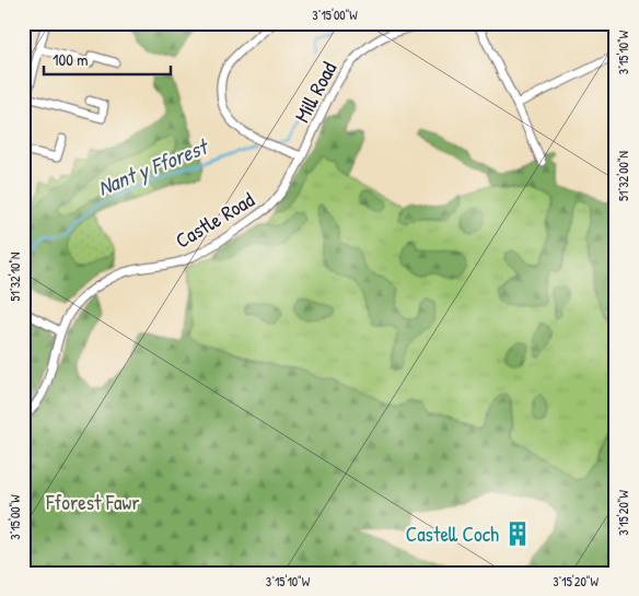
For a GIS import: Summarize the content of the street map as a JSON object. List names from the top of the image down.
{
  "streets": {
    "street": ["Mill Road", "Castle Road"]
  },
  "crossings": [
    ["Mill Road", "Castle Road"]
  ],
  "water": ["Nant y Fforest"],
  "parks": ["Fforest Fawr"],
  "places": {
    "building": ["Castell Coch"]
  },
  "scale_bar": "100 m",
  "coordinates": [
    "3°15'00\"W",
    "3°15'10\"W",
    "51°32'00\"N",
    "51°32'10\"N",
    "3°15'20\"W"
  ]
}
